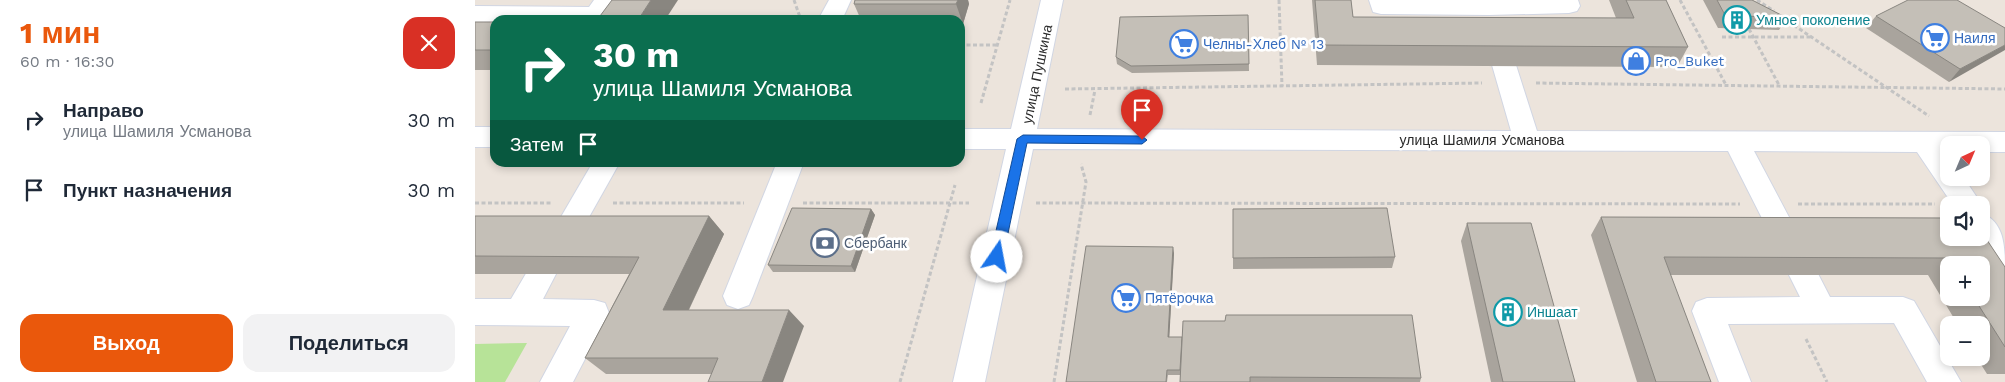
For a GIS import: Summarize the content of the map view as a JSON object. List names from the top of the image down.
{
  "streets": {
    "street": ["улица Пушкина", "улица Шамиля Усманова"]
  },
  "crossings": [
    ["улица Пушкина", "улица Шамиля Усманова"]
  ],
  "places": {
    "building": ["Умное поколение", "Иншаат"],
    "supermarket": ["Наиля", "Челны-Хлеб № 13", "Пятёрочка"],
    "shop": ["Pro_Buket"],
    "bank": ["Сбербанк"]
  },
  "north": "top right",
  "page": {
    "heading": ["1 мин", "60 m · 16:30"],
    "turn": ["30 m", "улица Шамиля Усманова"],
    "list": [
      {
        "name": "Направо",
        "note": "улица Шамиля Усманова",
        "value": "30 m"
      },
      {
        "name": "Пункт назначения",
        "value": "30 m"
      }
    ],
    "then": "Затем",
    "map_buttons": ["+", "−"],
    "buttons": ["Выход", "Поделиться"]
  }
}
